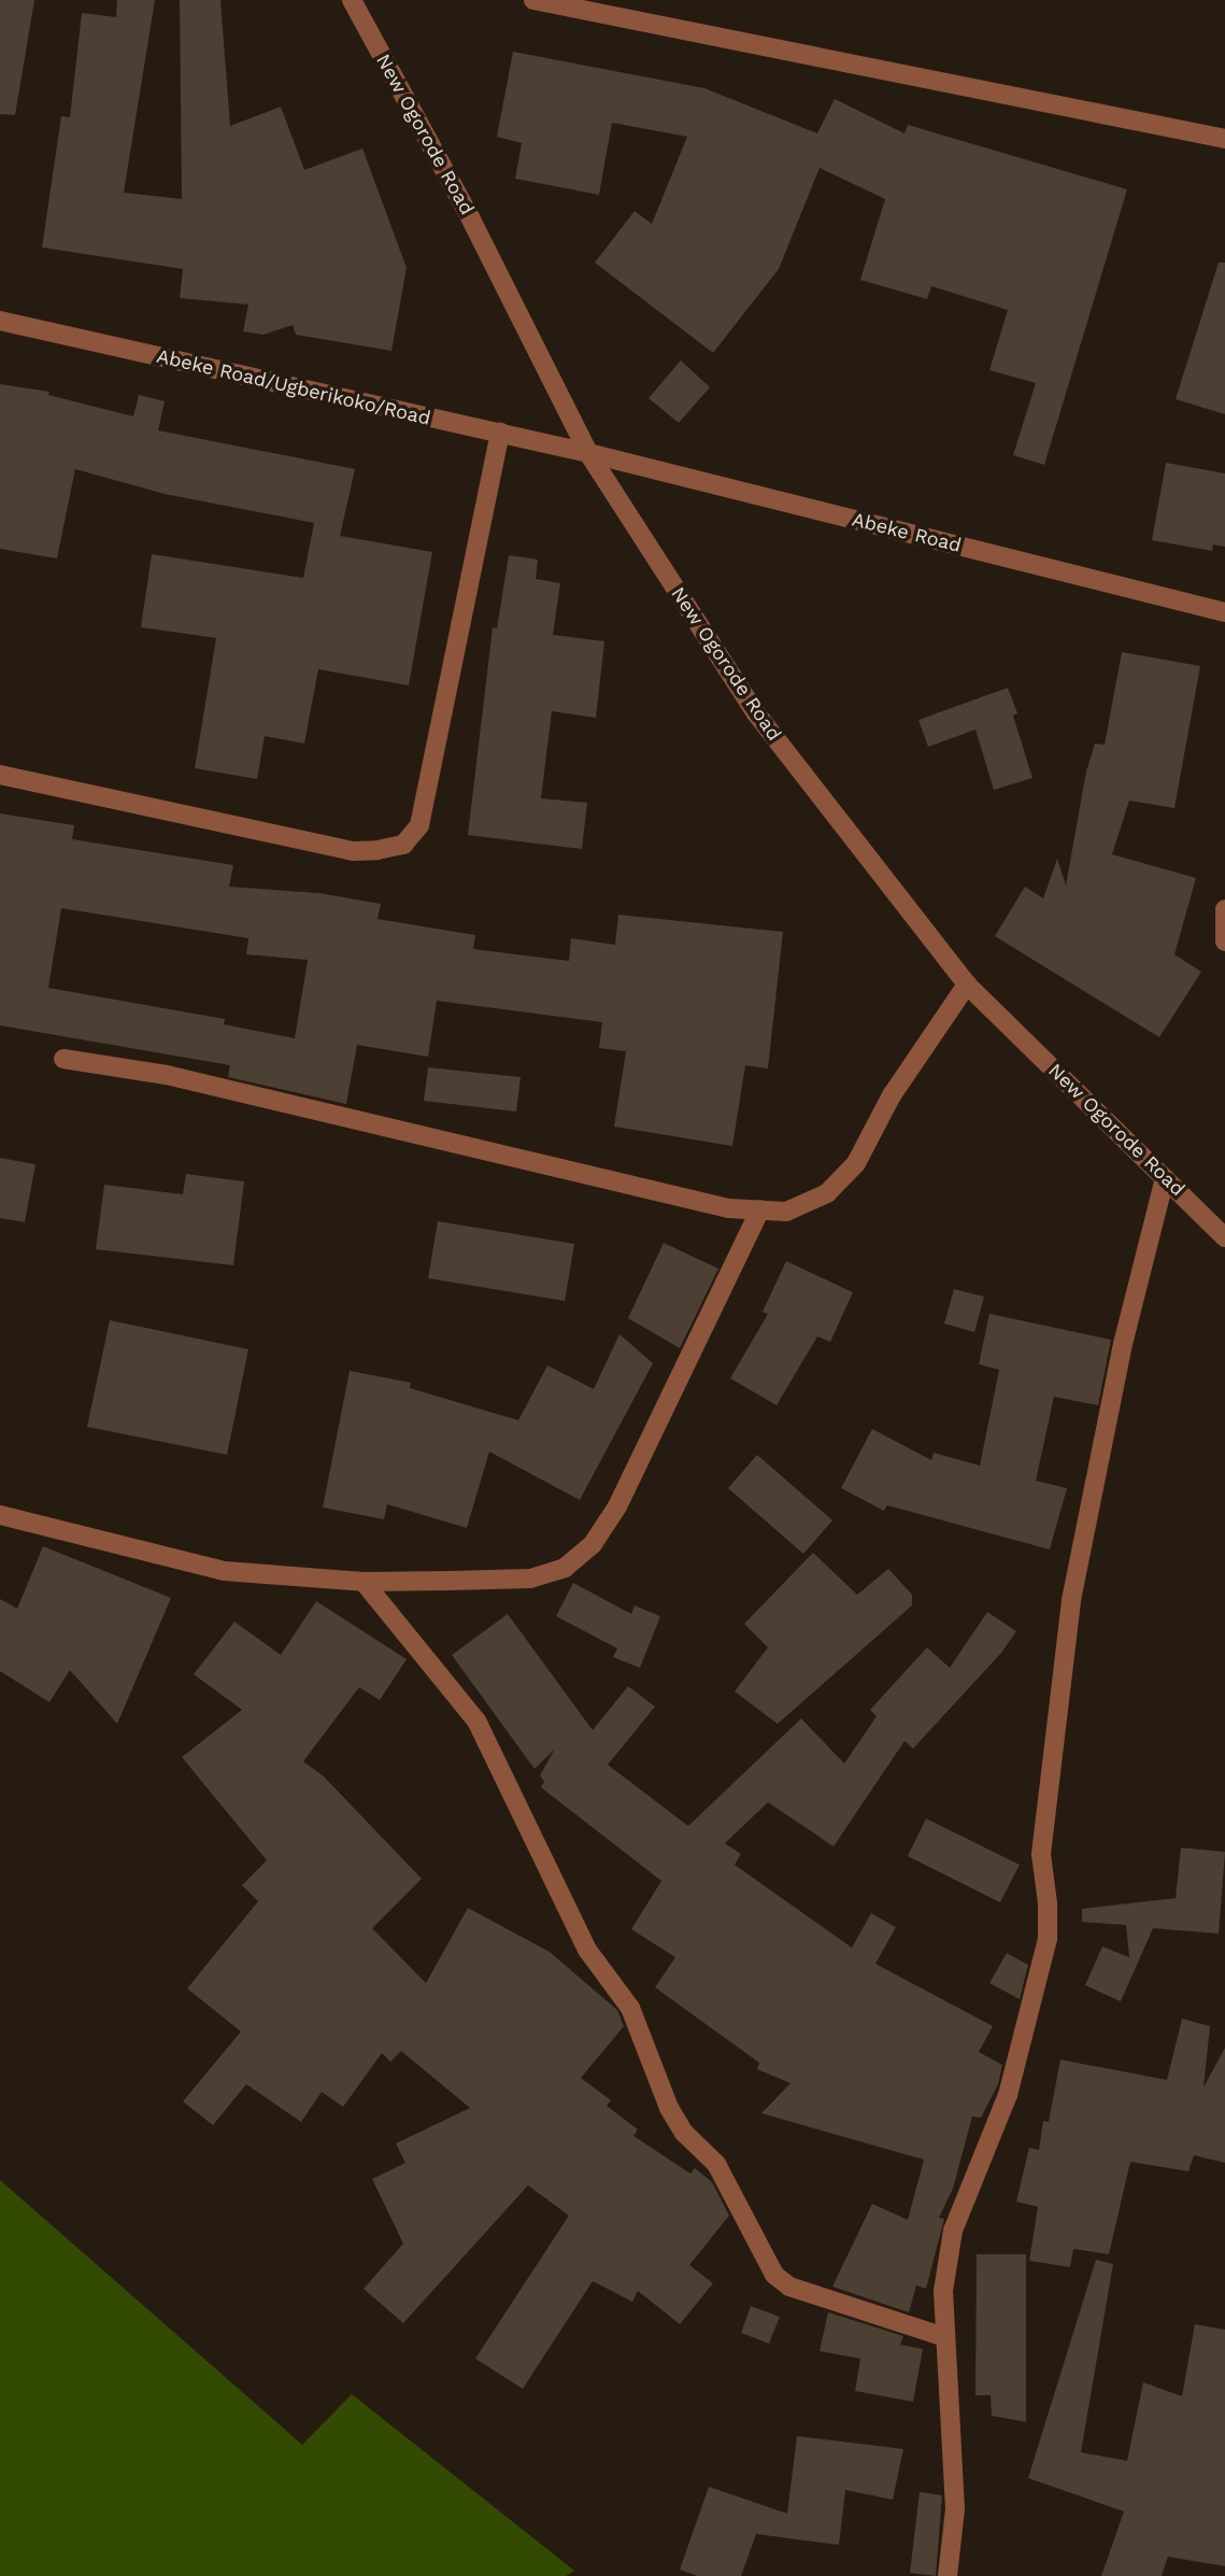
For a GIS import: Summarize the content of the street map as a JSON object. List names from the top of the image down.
{
  "streets": {
    "street": ["New Ogorode Road", "Abeke Road/Ugberikoko/Road", "Abeke Road"]
  },
  "crossings": [
    ["New Ogorode Road", "Abeke Road/Ugberikoko/Road"],
    ["New Ogorode Road", "Abeke Road"],
    ["Abeke Road/Ugberikoko/Road", "Abeke Road"]
  ]
}
